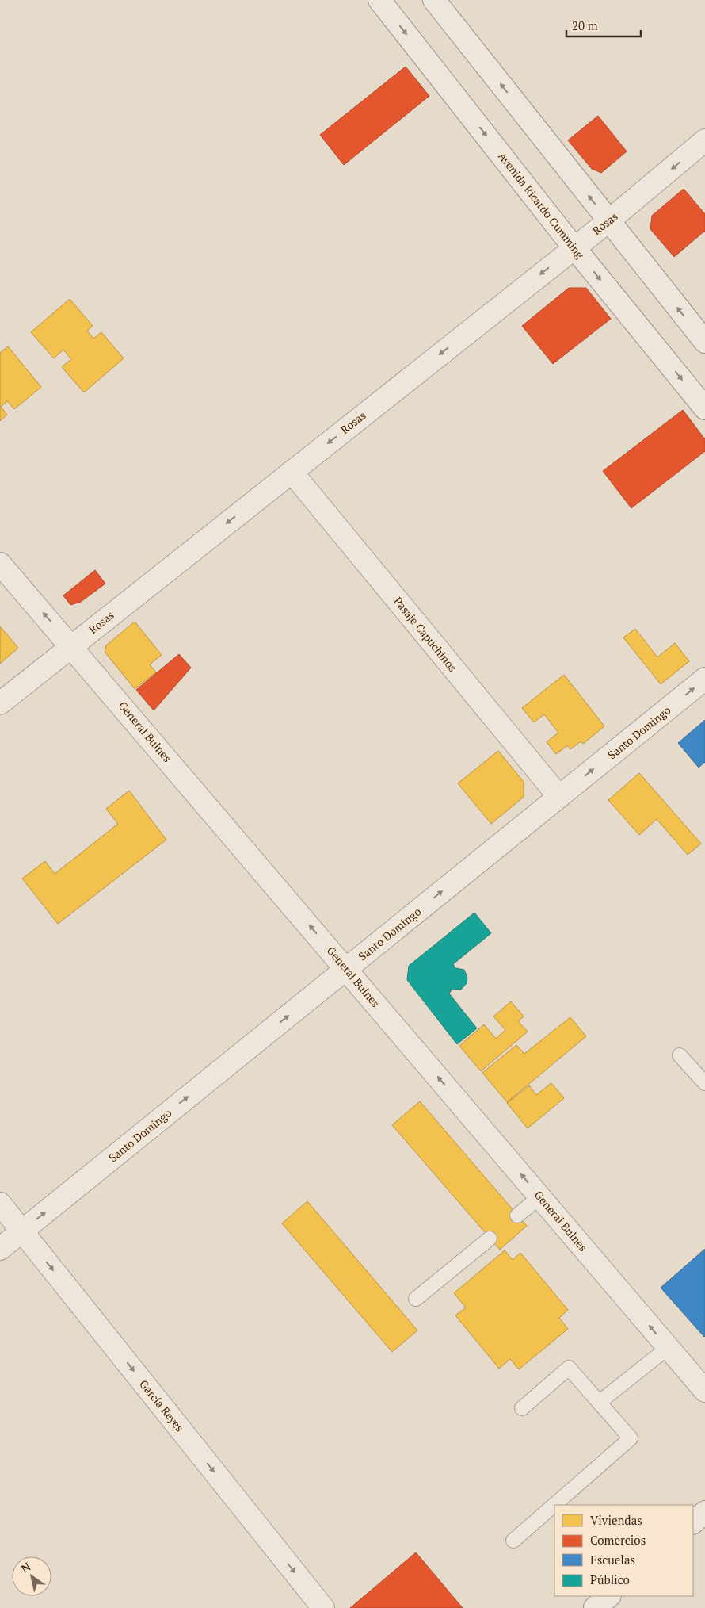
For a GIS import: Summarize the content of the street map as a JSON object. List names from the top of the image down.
{
  "streets": {
    "street": [
      "Avenida Ricardo Cumming",
      "Rosas",
      "Pasaje Capuchinos",
      "General Bulnes",
      "Santo Domingo",
      "García Reyes"
    ]
  },
  "crossings": [
    ["Avenida Ricardo Cumming", "Rosas"],
    ["Rosas", "Pasaje Capuchinos"],
    ["Rosas", "General Bulnes"],
    ["Pasaje Capuchinos", "Santo Domingo"],
    ["General Bulnes", "Santo Domingo"],
    ["Santo Domingo", "García Reyes"]
  ],
  "one_way": [
    "Rosas",
    "General Bulnes",
    "Santo Domingo",
    "García Reyes"
  ],
  "legend": [
    "Viviendas",
    "Comercios",
    "Escuelas",
    "Público"
  ],
  "scale_bar": "20 m",
  "north": "top left"
}
